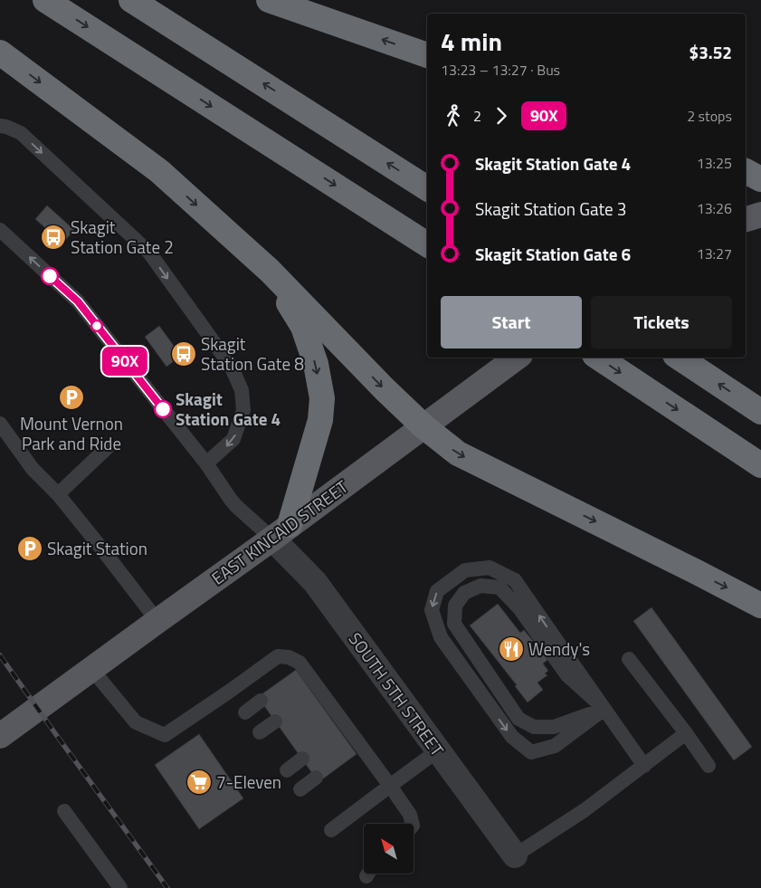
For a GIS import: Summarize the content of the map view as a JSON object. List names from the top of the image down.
{
  "streets": {
    "main road": ["EAST KINCAID STREET"],
    "street": ["SOUTH 5TH STREET"]
  },
  "crossings": [
    ["EAST KINCAID STREET", "SOUTH 5TH STREET"]
  ],
  "places": {
    "bus stop": ["Skagit Station Gate 2", "Skagit Station Gate 8"],
    "parking": ["Mount Vernon Park and Ride", "Skagit Station"],
    "other": ["Skagit Station Gate 4"],
    "restaurant": ["Wendy's"],
    "supermarket": ["7-Eleven"]
  },
  "lines": ["bus line 90X"],
  "north": "top left",
  "page": {
    "on_map": "90X",
    "heading": ["4 min", "13:23 – 13:27 · Bus", "$3.52"],
    "legs": ["2", "90X", "2 stops"],
    "list": [
      {
        "name": "Skagit Station Gate 4",
        "value": "13:25"
      },
      {
        "name": "Skagit Station Gate 3",
        "value": "13:26"
      },
      {
        "name": "Skagit Station Gate 6",
        "value": "13:27"
      }
    ],
    "buttons": ["Start", "Tickets"]
  }
}
